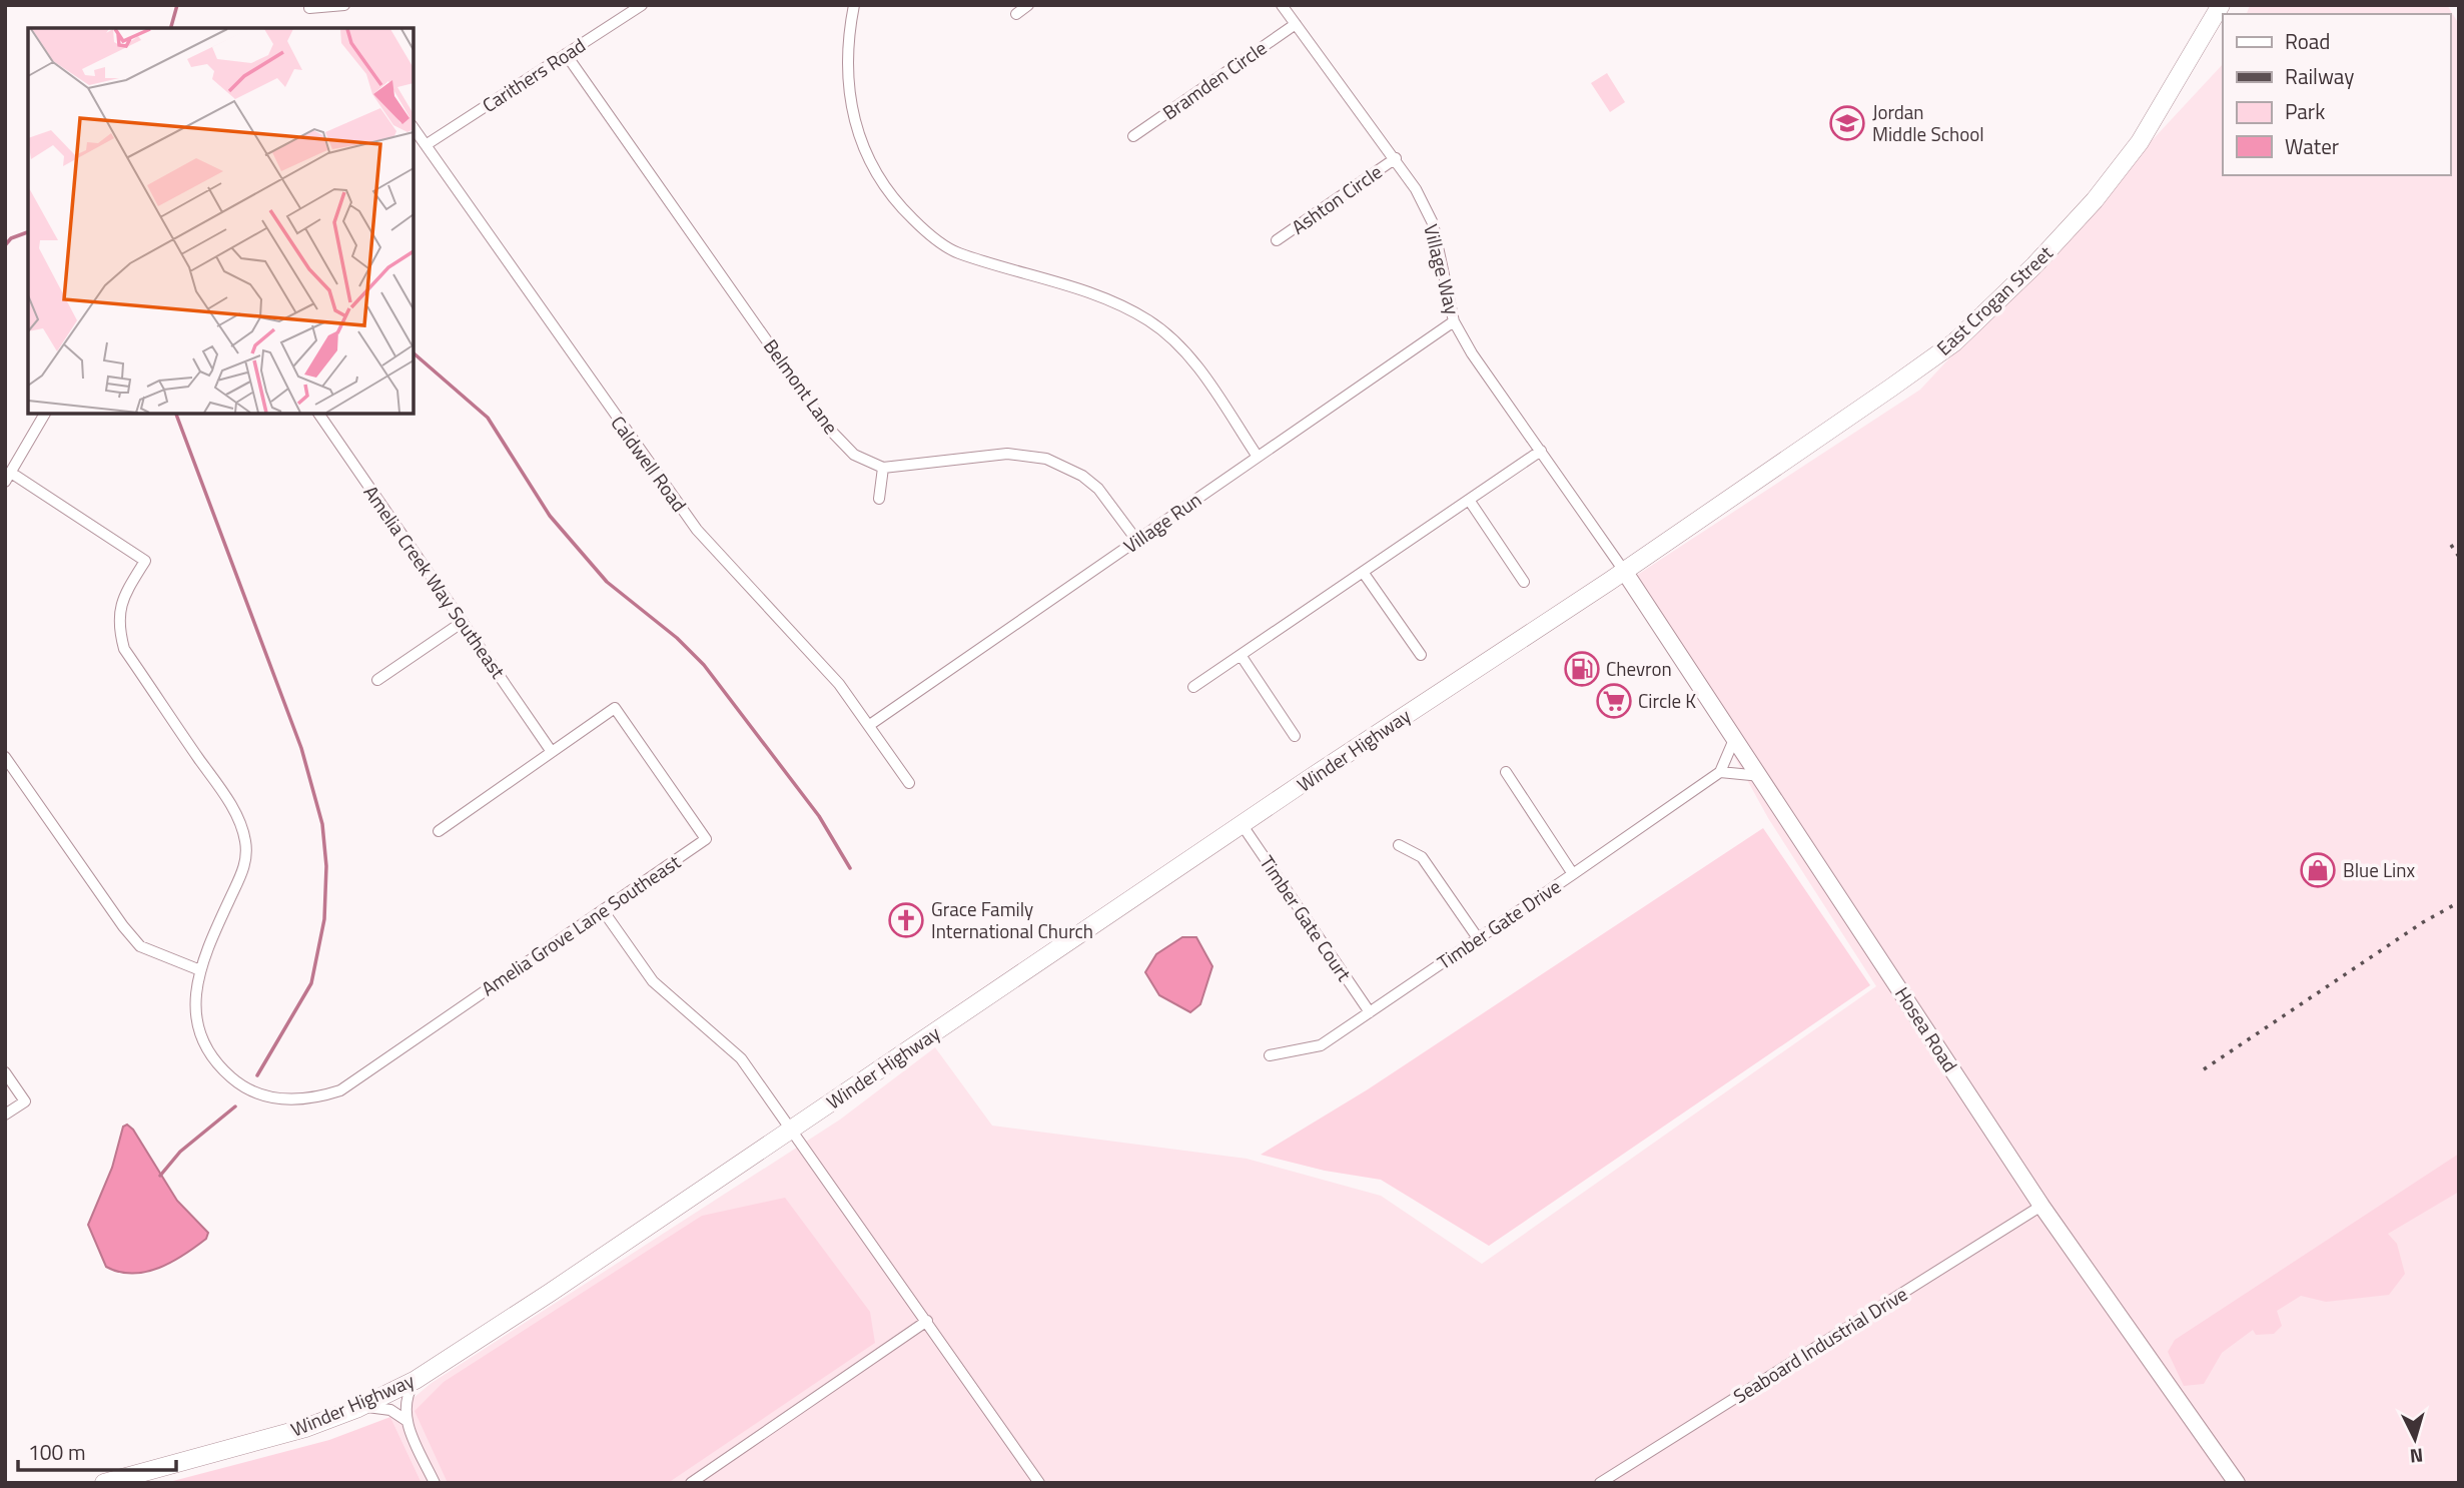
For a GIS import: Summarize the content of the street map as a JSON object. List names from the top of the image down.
{
  "streets": {
    "main road": ["East Crogan Street", "Winder Highway"],
    "street": [
      "Carithers Road",
      "Bramden Circle",
      "Ashton Circle",
      "Village Way",
      "Belmont Lane",
      "Caldwell Road",
      "Village Run",
      "Amelia Creek Way Southeast",
      "Timber Gate Court",
      "Timber Gate Drive",
      "Amelia Grove Lane Southeast",
      "Hosea Road",
      "Seaboard Industrial Drive"
    ]
  },
  "crossings": [
    ["Carithers Road", "Belmont Lane"],
    ["Carithers Road", "Caldwell Road"],
    ["Bramden Circle", "Village Way"],
    ["Ashton Circle", "Village Way"],
    ["Village Way", "East Crogan Street"],
    ["Village Way", "Village Run"],
    ["Village Way", "Winder Highway"],
    ["Village Way", "Hosea Road"],
    ["East Crogan Street", "Winder Highway"],
    ["East Crogan Street", "Hosea Road"],
    ["Caldwell Road", "Village Run"],
    ["Amelia Creek Way Southeast", "Amelia Grove Lane Southeast"],
    ["Winder Highway", "Timber Gate Court"],
    ["Winder Highway", "Hosea Road"],
    ["Timber Gate Court", "Timber Gate Drive"],
    ["Hosea Road", "Seaboard Industrial Drive"]
  ],
  "places": {
    "school or university": ["Jordan Middle School"],
    "fuel station": ["Chevron"],
    "supermarket": ["Circle K"],
    "shop": ["Blue Linx"],
    "church": ["Grace Family International Church"]
  },
  "legend": [
    "Road",
    "Railway",
    "Park",
    "Water"
  ],
  "scale_bar": "100 m",
  "north": "bottom"
}
